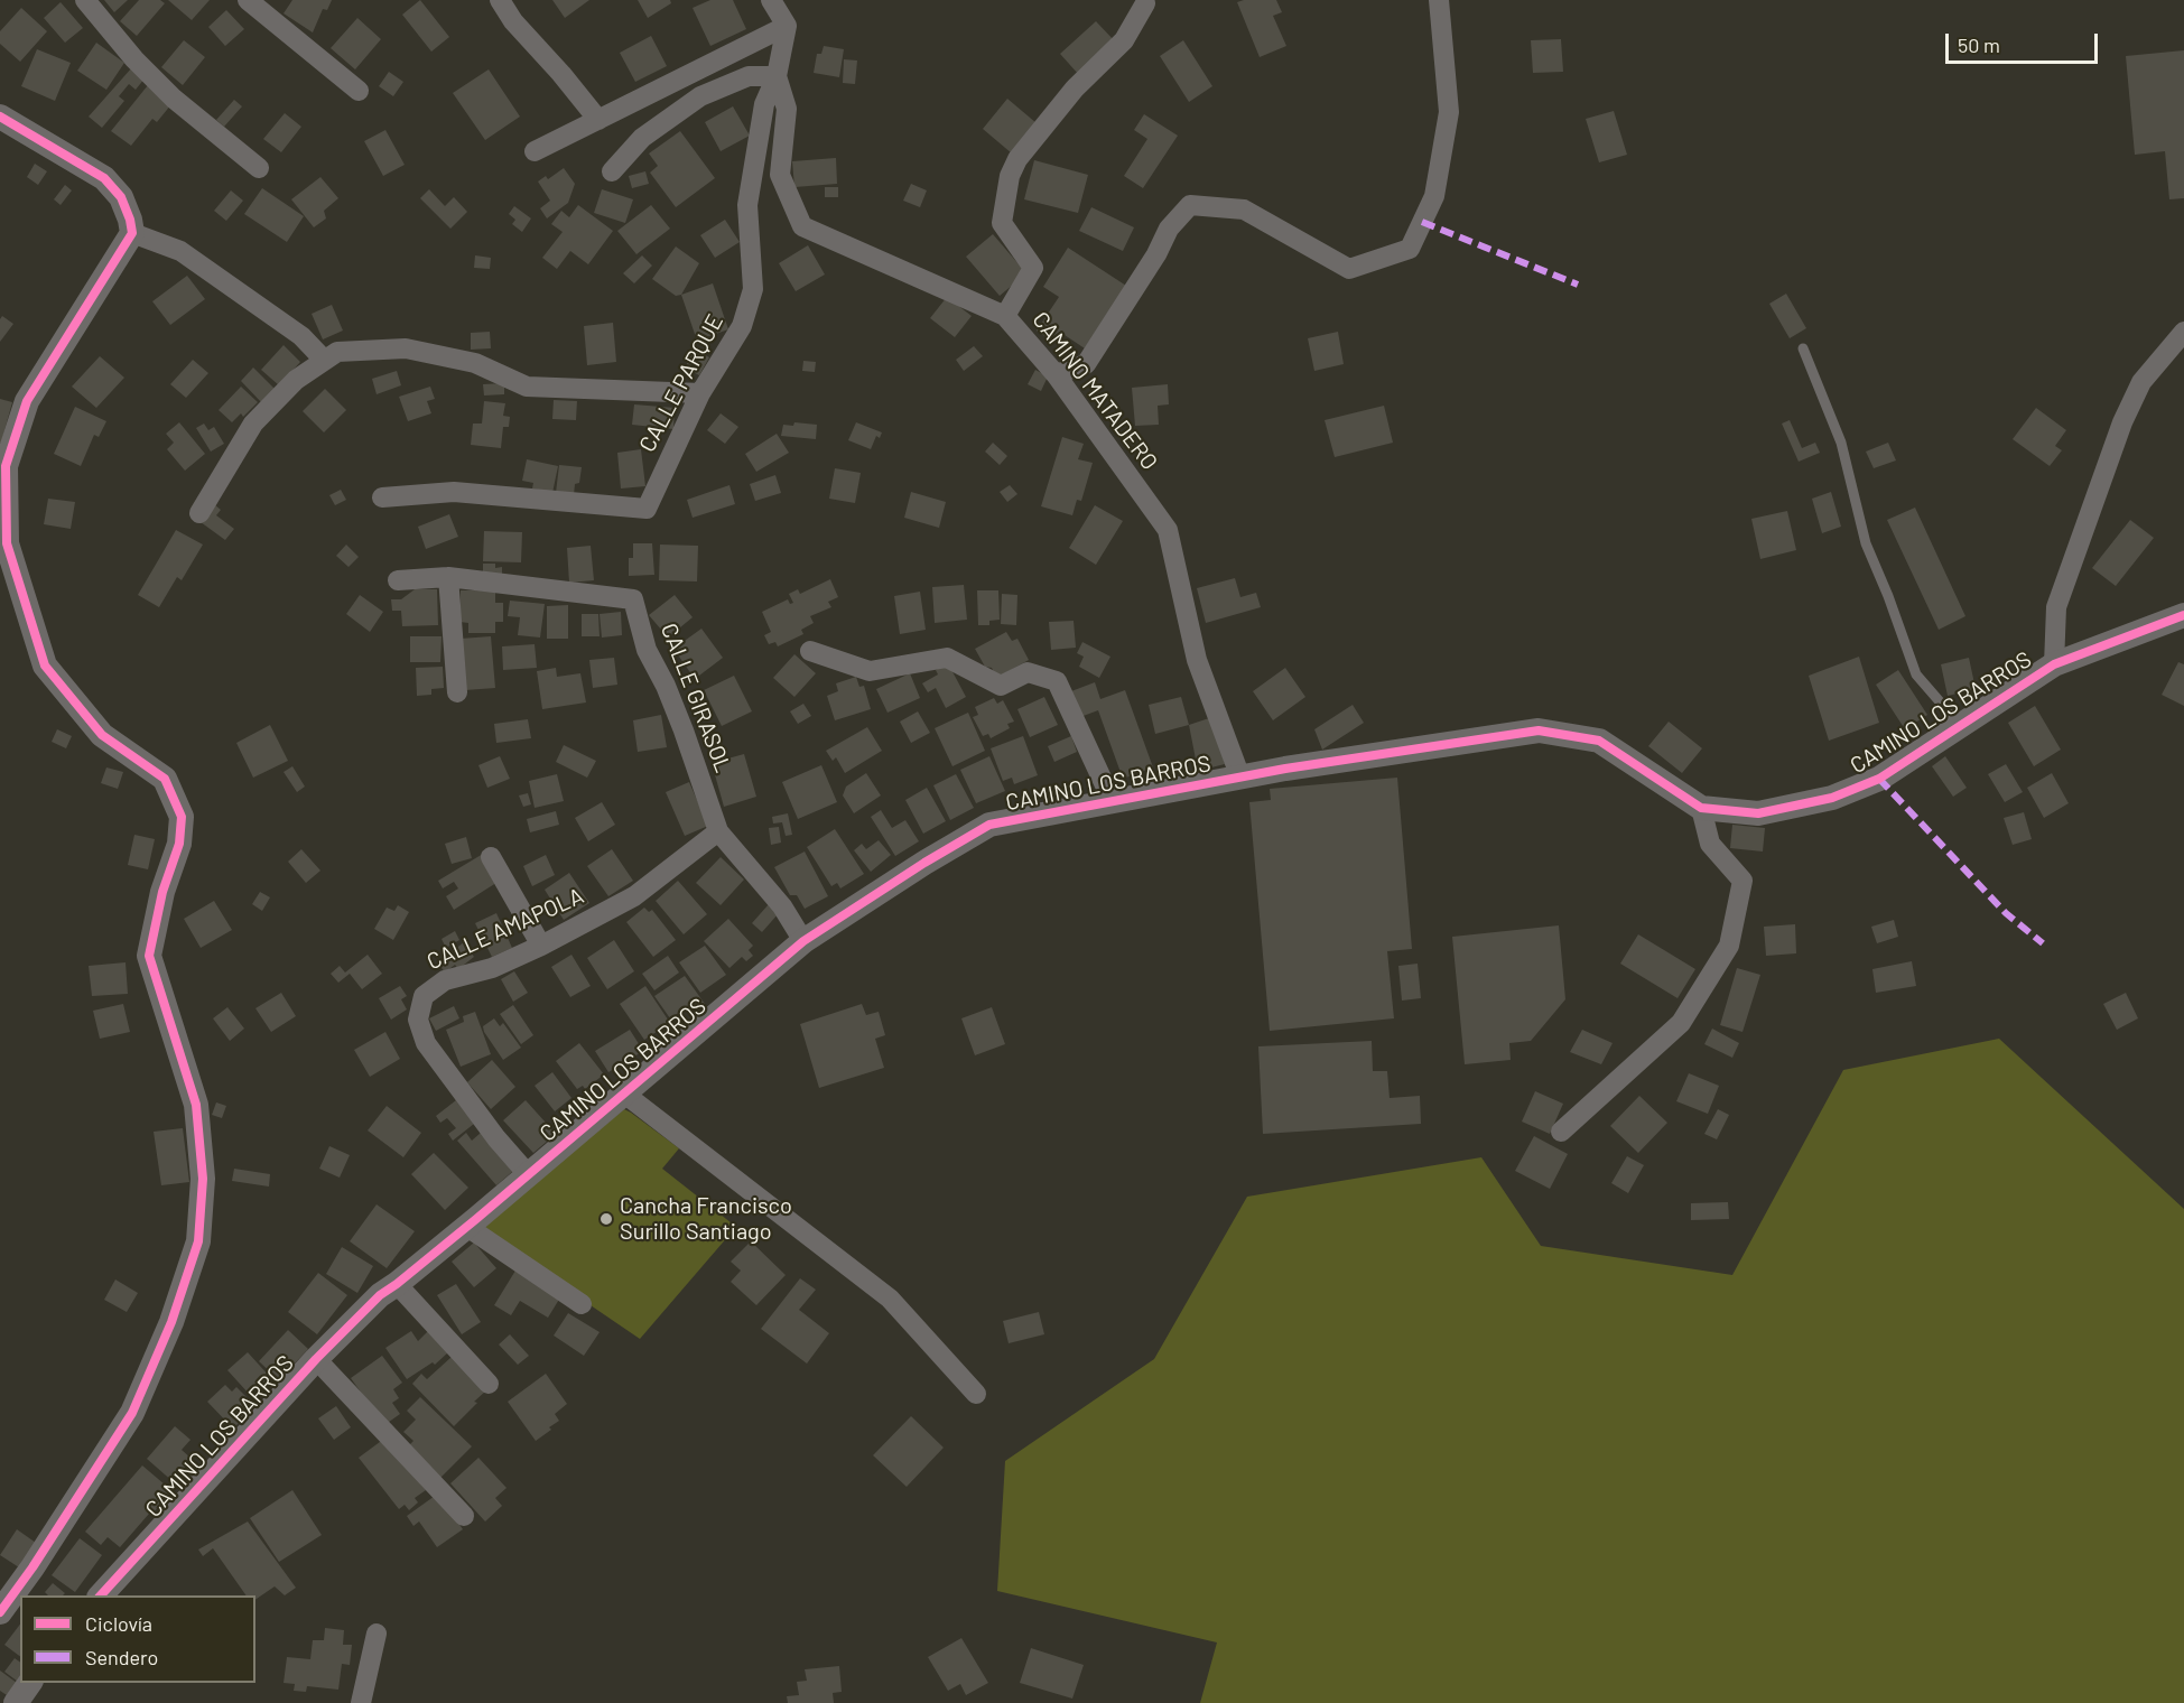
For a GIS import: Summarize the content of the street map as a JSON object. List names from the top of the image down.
{
  "streets": {
    "street": [
      "CALLE PARQUE",
      "CAMINO MATADERO",
      "CALLE GIRASOL",
      "CAMINO LOS BARROS",
      "CALLE AMAPOLA"
    ]
  },
  "crossings": [
    ["CALLE PARQUE", "CAMINO MATADERO"],
    ["CAMINO MATADERO", "CAMINO LOS BARROS"],
    ["CALLE GIRASOL", "CAMINO LOS BARROS"],
    ["CALLE GIRASOL", "CALLE AMAPOLA"],
    ["CAMINO LOS BARROS", "CALLE AMAPOLA"]
  ],
  "places": ["Cancha Francisco Surillo Santiago"],
  "legend": ["Ciclovía", "Sendero"],
  "scale_bar": "50 m"
}
